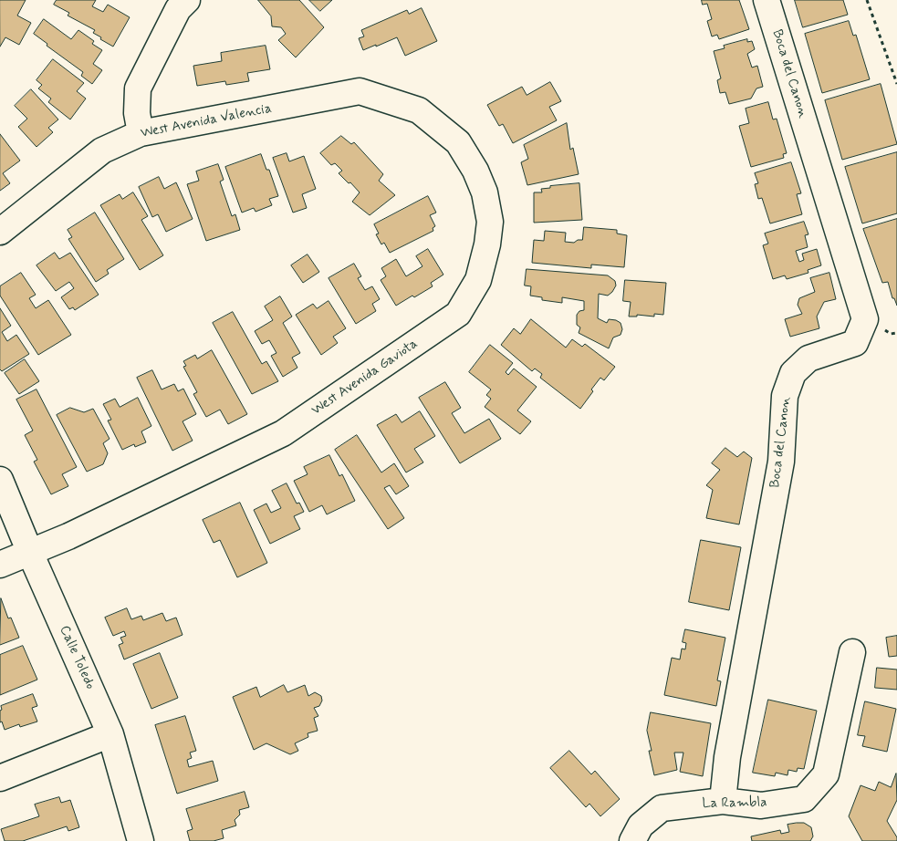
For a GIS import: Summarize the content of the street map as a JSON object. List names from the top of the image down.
{
  "streets": {
    "street": [
      "Boca del Canon",
      "West Avenida Valencia",
      "West Avenida Gaviota",
      "Calle Toledo",
      "La Rambla"
    ]
  },
  "crossings": [
    ["Boca del Canon", "La Rambla"],
    ["West Avenida Valencia", "West Avenida Gaviota"],
    ["West Avenida Gaviota", "Calle Toledo"]
  ]
}
